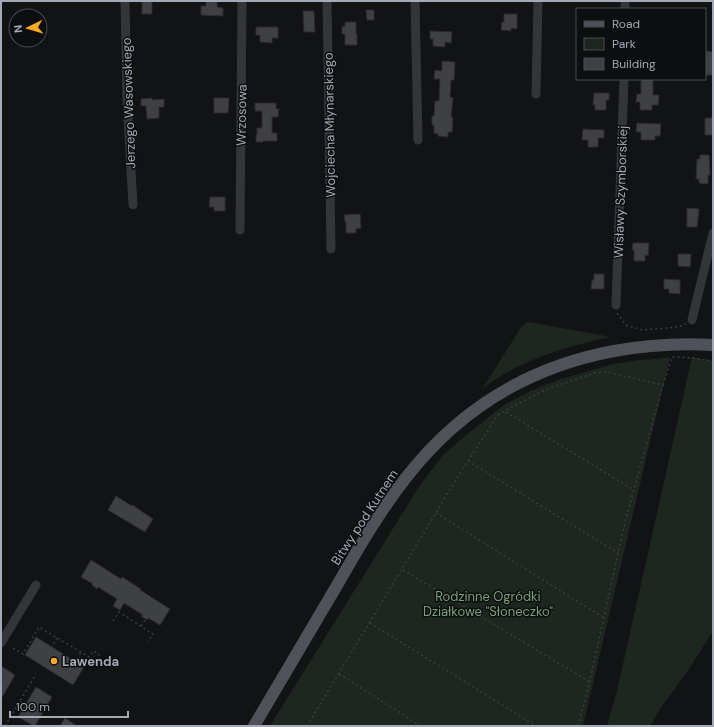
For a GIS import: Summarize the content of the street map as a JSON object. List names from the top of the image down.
{
  "streets": {
    "main road": ["Bitwy pod Kutnem"],
    "street": [
      "Jerzego Wasowskiego",
      "Wrzosowa",
      "Wojciecha Młynarskiego",
      "Wisławy Szymborskiej"
    ]
  },
  "parks": ["Rodzinne Ogródki Działkowe \"Słoneczko\""],
  "places": ["Lawenda"],
  "legend": ["Road", "Park", "Building"],
  "scale_bar": "100 m",
  "north": "left"
}
